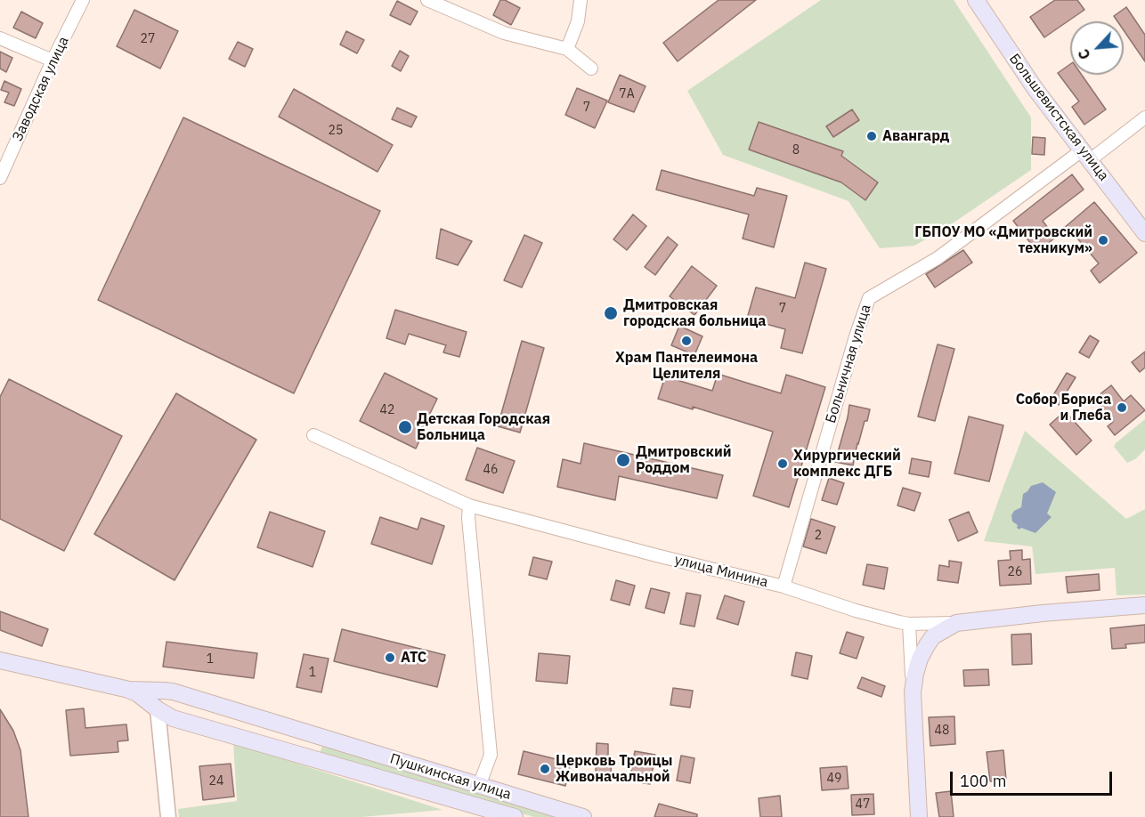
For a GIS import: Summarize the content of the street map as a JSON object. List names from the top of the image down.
{
  "streets": {
    "main road": ["Большевистская улица", "улица Минина", "Пушкинская улица"],
    "street": ["Заводская улица", "Больничная улица"]
  },
  "crossings": [
    ["Большевистская улица", "Больничная улица"],
    ["Больничная улица", "улица Минина"]
  ],
  "places": [
    "Авангард",
    "ГБПОУ МО «Дмитровский техникум»",
    "Дмитровская городская больница",
    "Храм Пантелеимона Целителя",
    "Собор Бориса и Глеба",
    "Детская Городская Больница",
    "Дмитровский Роддом",
    "Хирургический комплекс ДГБ",
    "АТС",
    "Церковь Троицы Живоначальной"
  ],
  "house_numbers": [
    "27",
    "7А",
    "7",
    "25",
    "8",
    "7",
    "42",
    "46",
    "2",
    "26",
    "1",
    "1",
    "48",
    "49",
    "24",
    "47"
  ],
  "scale_bar": "100 m",
  "north": "bottom left"
}
